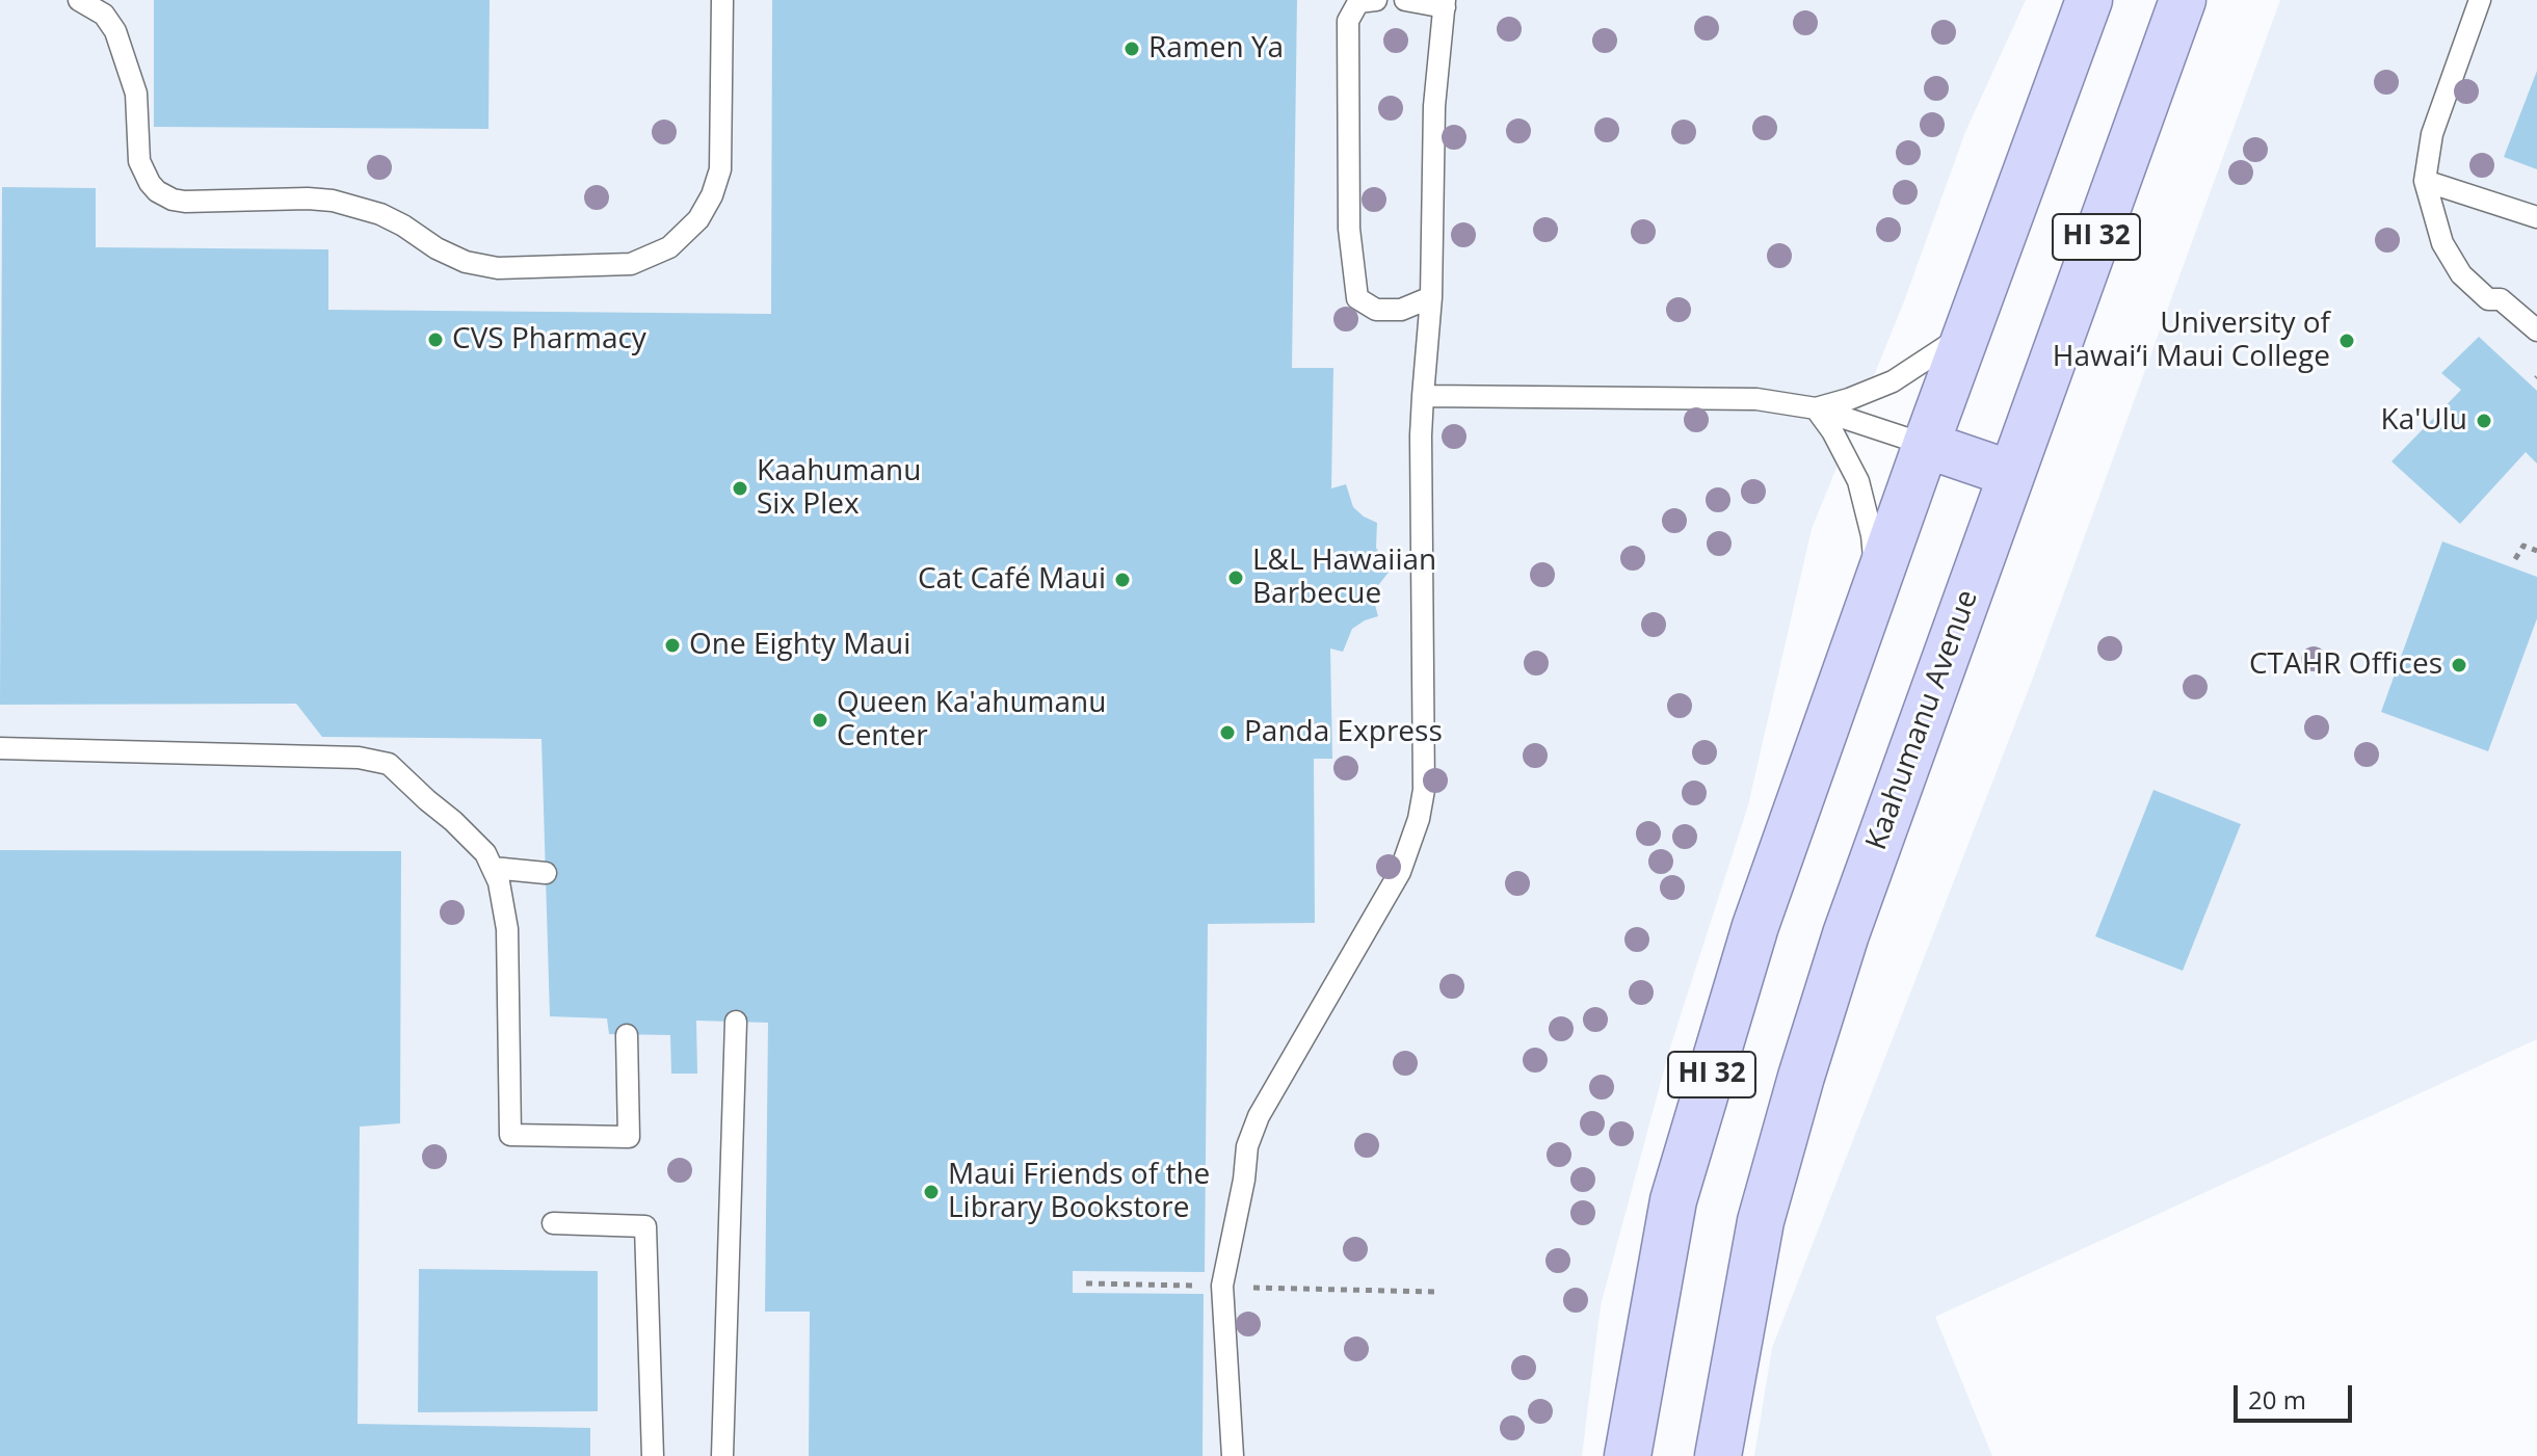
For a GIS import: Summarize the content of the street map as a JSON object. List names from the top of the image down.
{
  "streets": {
    "main road": ["HI 32", "Kaahumanu Avenue"]
  },
  "places": [
    "Ramen Ya",
    "CVS Pharmacy",
    "University of Hawai‘i Maui College",
    "Ka'Ulu",
    "Kaahumanu Six Plex",
    "L&L Hawaiian Barbecue",
    "Cat Café Maui",
    "One Eighty Maui",
    "CTAHR Offices",
    "Queen Ka'ahumanu Center",
    "Panda Express",
    "Maui Friends of the Library Bookstore"
  ],
  "scale_bar": "20 m"
}
